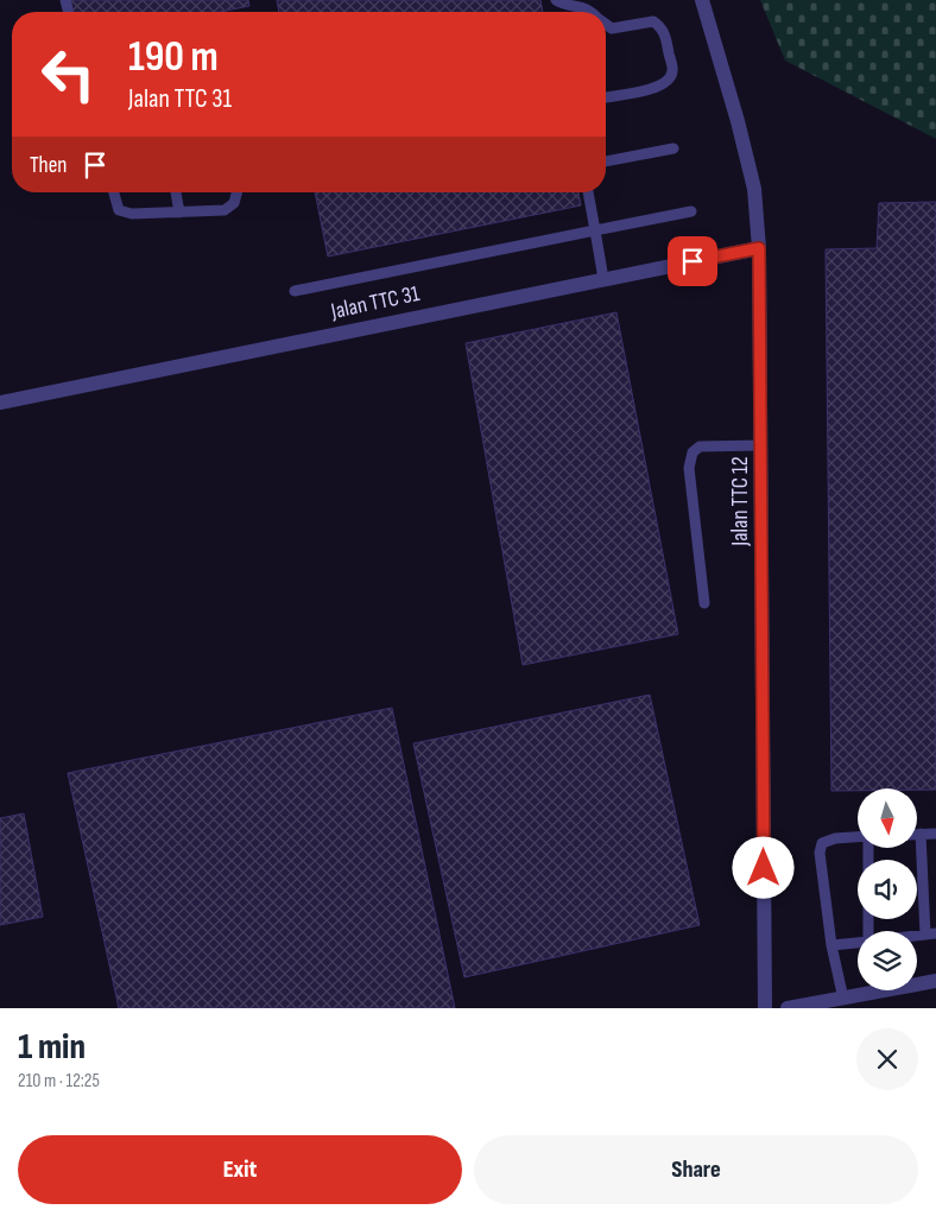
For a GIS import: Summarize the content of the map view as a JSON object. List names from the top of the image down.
{
  "streets": {
    "street": ["Jalan TTC 31", "Jalan TTC 12"]
  },
  "crossings": [
    ["Jalan TTC 31", "Jalan TTC 12"]
  ],
  "north": "bottom",
  "page": {
    "turn": ["190 m", "Jalan TTC 31"],
    "then": "Then",
    "heading": ["1 min", "210 m · 12:25"],
    "buttons": ["Exit", "Share"]
  }
}
